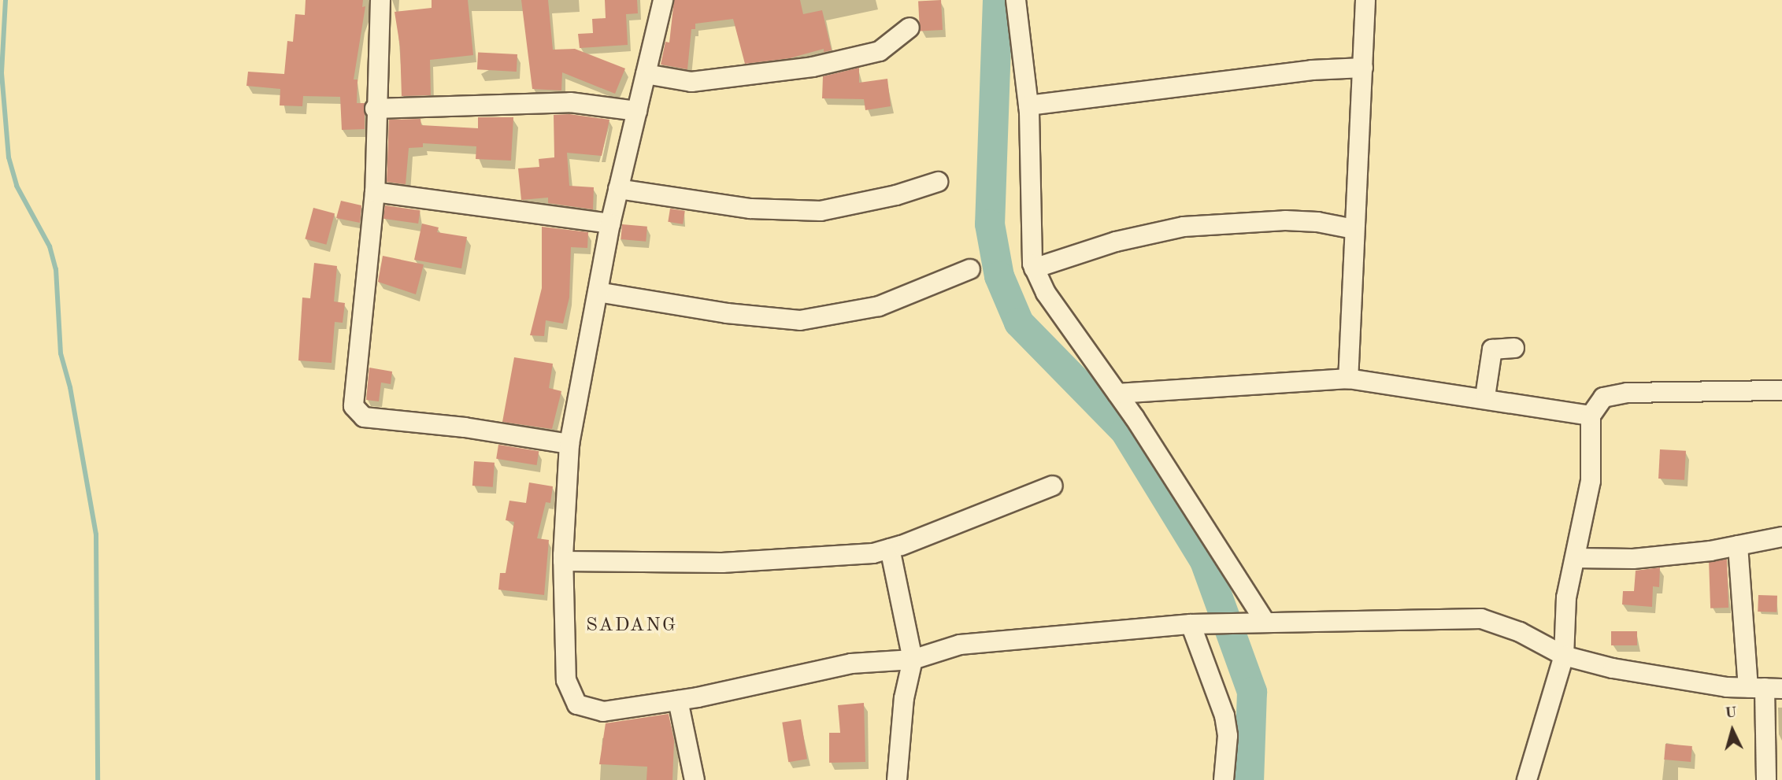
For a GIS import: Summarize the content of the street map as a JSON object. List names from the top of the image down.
{
  "districts": ["SADANG"],
  "north": "top"
}
